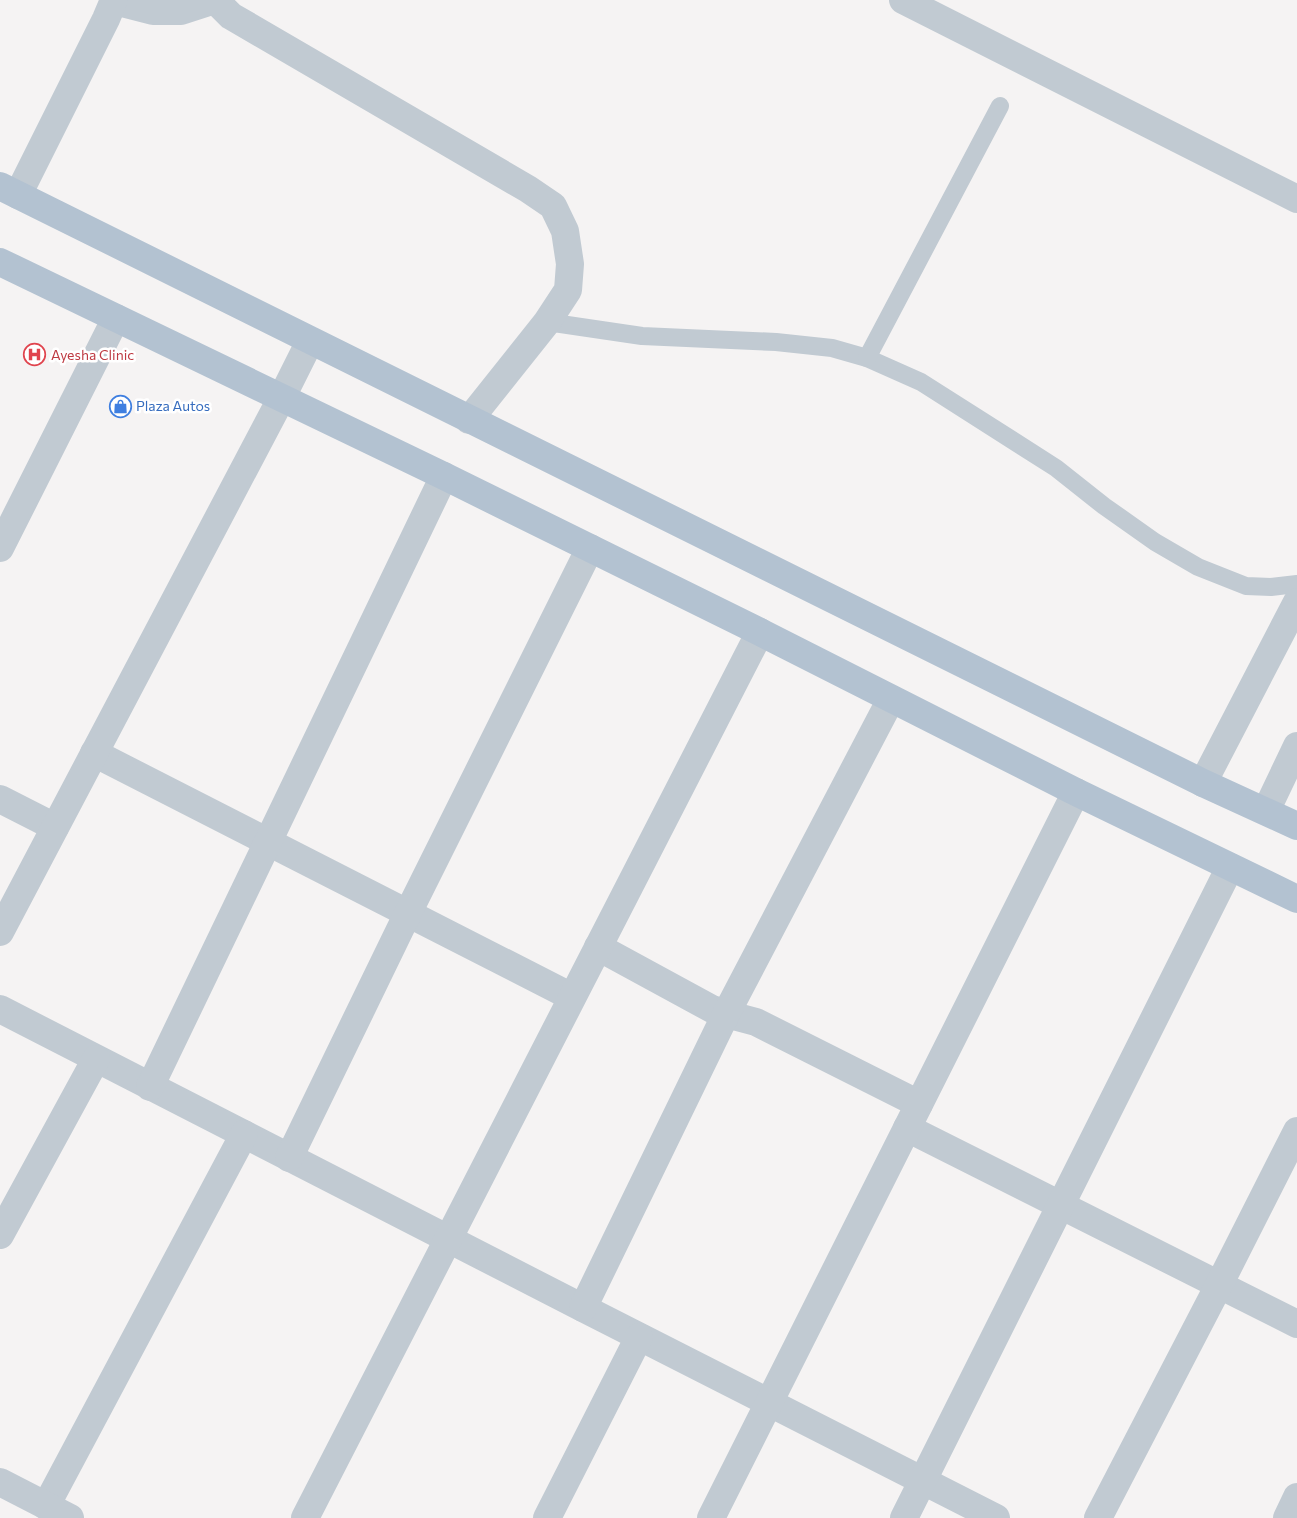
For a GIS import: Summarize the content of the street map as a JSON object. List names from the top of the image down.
{
  "places": {
    "hospital": ["Ayesha Clinic"],
    "shop": ["Plaza Autos"]
  }
}
